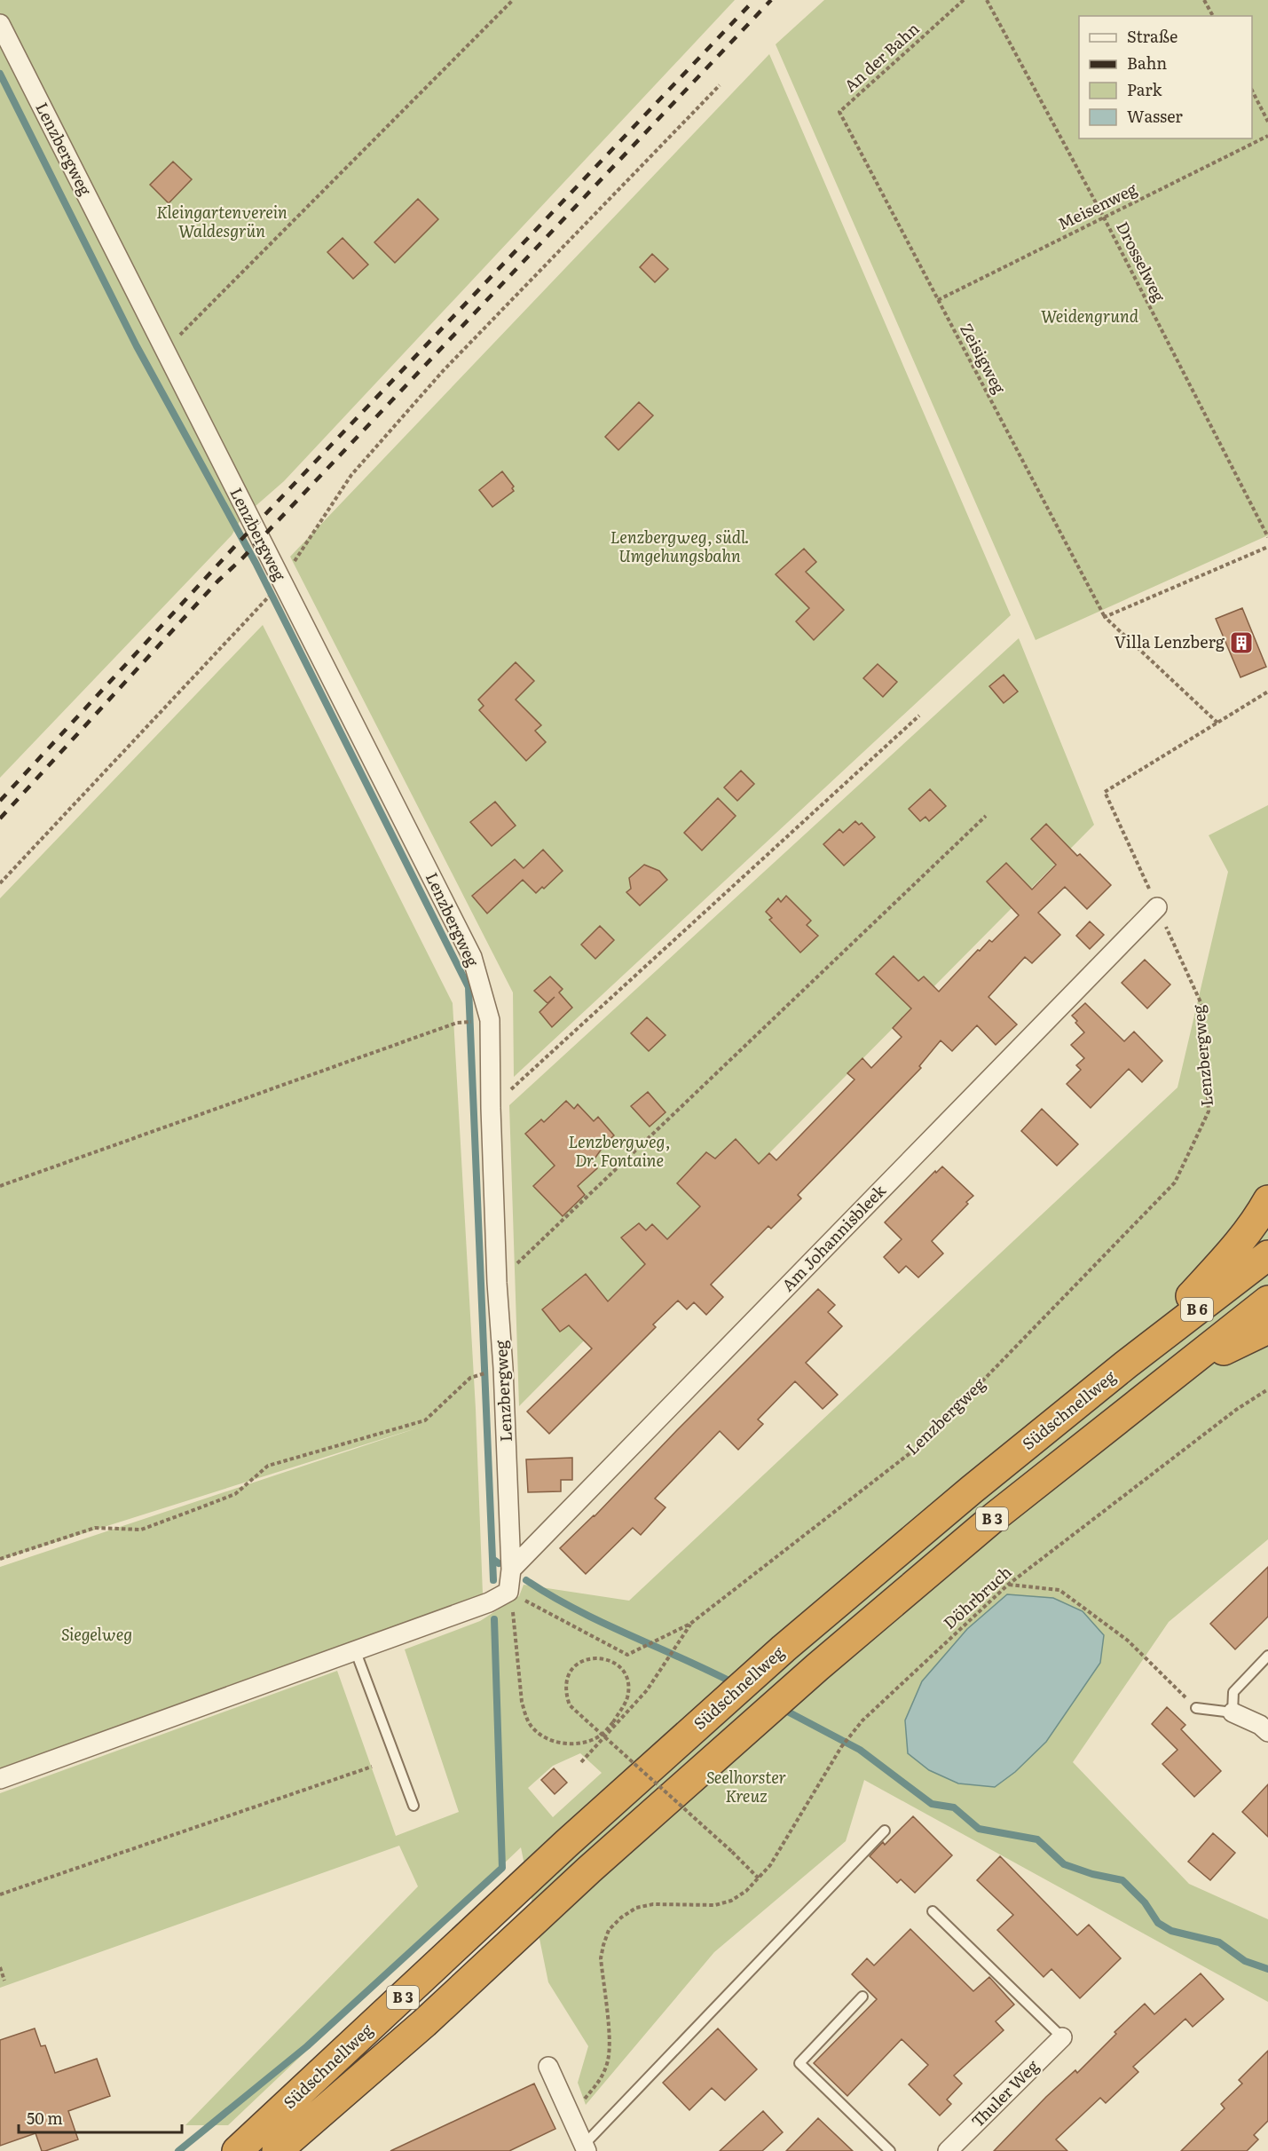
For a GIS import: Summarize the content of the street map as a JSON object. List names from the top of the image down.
{
  "streets": {
    "highway": ["B 6", "Südschnellweg", "B 3"],
    "street": ["Lenzbergweg", "Am Johannisbleek", "Thuler Weg"],
    "path": [
      "An der Bahn",
      "Meisenweg",
      "Drosselweg",
      "Zeisigweg",
      "Döhrbruch"
    ]
  },
  "crossings": [
    ["An der Bahn", "Zeisigweg"],
    ["Lenzbergweg", "Zeisigweg"],
    ["Lenzbergweg", "Am Johannisbleek"],
    ["Meisenweg", "Drosselweg"],
    ["Meisenweg", "Zeisigweg"],
    ["Südschnellweg", "B 3"]
  ],
  "parks": [
    "Kleingartenverein Waldesgrün",
    "Weidengrund",
    "Lenzbergweg, südl. Umgehungsbahn",
    "Lenzbergweg, Dr. Fontaine",
    "Siegelweg",
    "Seelhorster Kreuz"
  ],
  "places": {
    "building": ["Villa Lenzberg"]
  },
  "legend": [
    "Straße",
    "Bahn",
    "Park",
    "Wasser"
  ],
  "scale_bar": "50 m"
}
